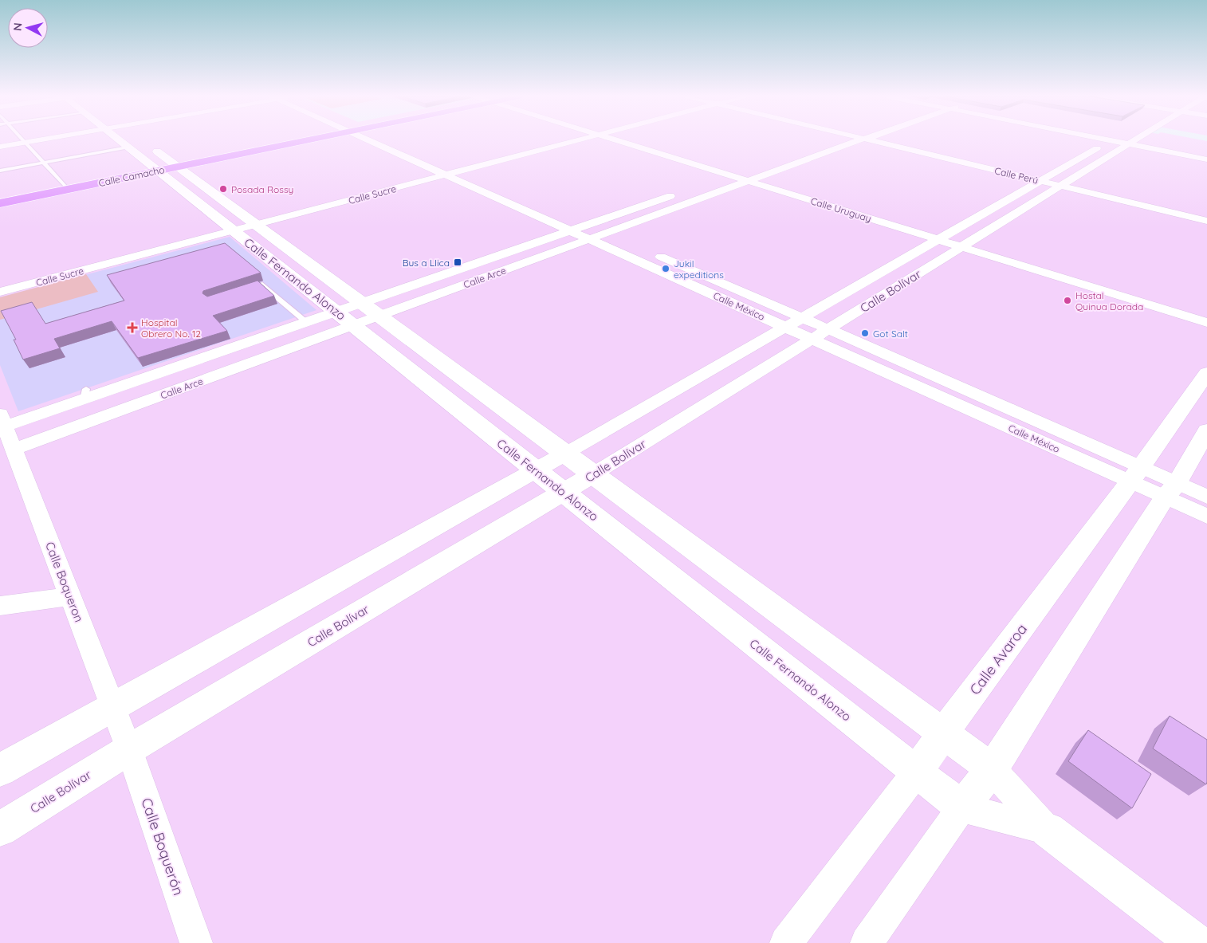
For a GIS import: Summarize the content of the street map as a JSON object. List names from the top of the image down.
{
  "streets": {
    "highway": ["Calle Camacho"],
    "main road": ["Calle Fernando Alonzo", "Calle Bolívar", "Calle Avaroa"],
    "street": [
      "Calle Perú",
      "Calle Sucre",
      "Calle Uruguay",
      "Calle Arce",
      "Calle México",
      "Calle Boqueron",
      "Calle Boquerón"
    ]
  },
  "crossings": [
    ["Calle Perú", "Calle Bolívar"],
    ["Calle Camacho", "Calle Fernando Alonzo"],
    ["Calle Sucre", "Calle Fernando Alonzo"],
    ["Calle Sucre", "Calle México"],
    ["Calle Uruguay", "Calle Arce"],
    ["Calle Uruguay", "Calle Bolívar"],
    ["Calle Arce", "Calle Fernando Alonzo"],
    ["Calle Arce", "Calle México"],
    ["Calle Arce", "Calle Boqueron"],
    ["Calle Fernando Alonzo", "Calle Bolívar"],
    ["Calle Fernando Alonzo", "Calle Avaroa"],
    ["Calle Bolívar", "Calle México"],
    ["Calle Bolívar", "Calle Boqueron"],
    ["Calle Bolívar", "Calle Boquerón"],
    ["Calle México", "Calle Avaroa"],
    ["Calle Boqueron", "Calle Boquerón"]
  ],
  "places": {
    "other": [
      "Posada Rossy",
      "Jukil expeditions",
      "Hostal Quinua Dorada",
      "Got Salt"
    ],
    "transit": ["Bus a Llica"],
    "health": ["Hospital Obrero No. 12"]
  },
  "north": "left"
}
